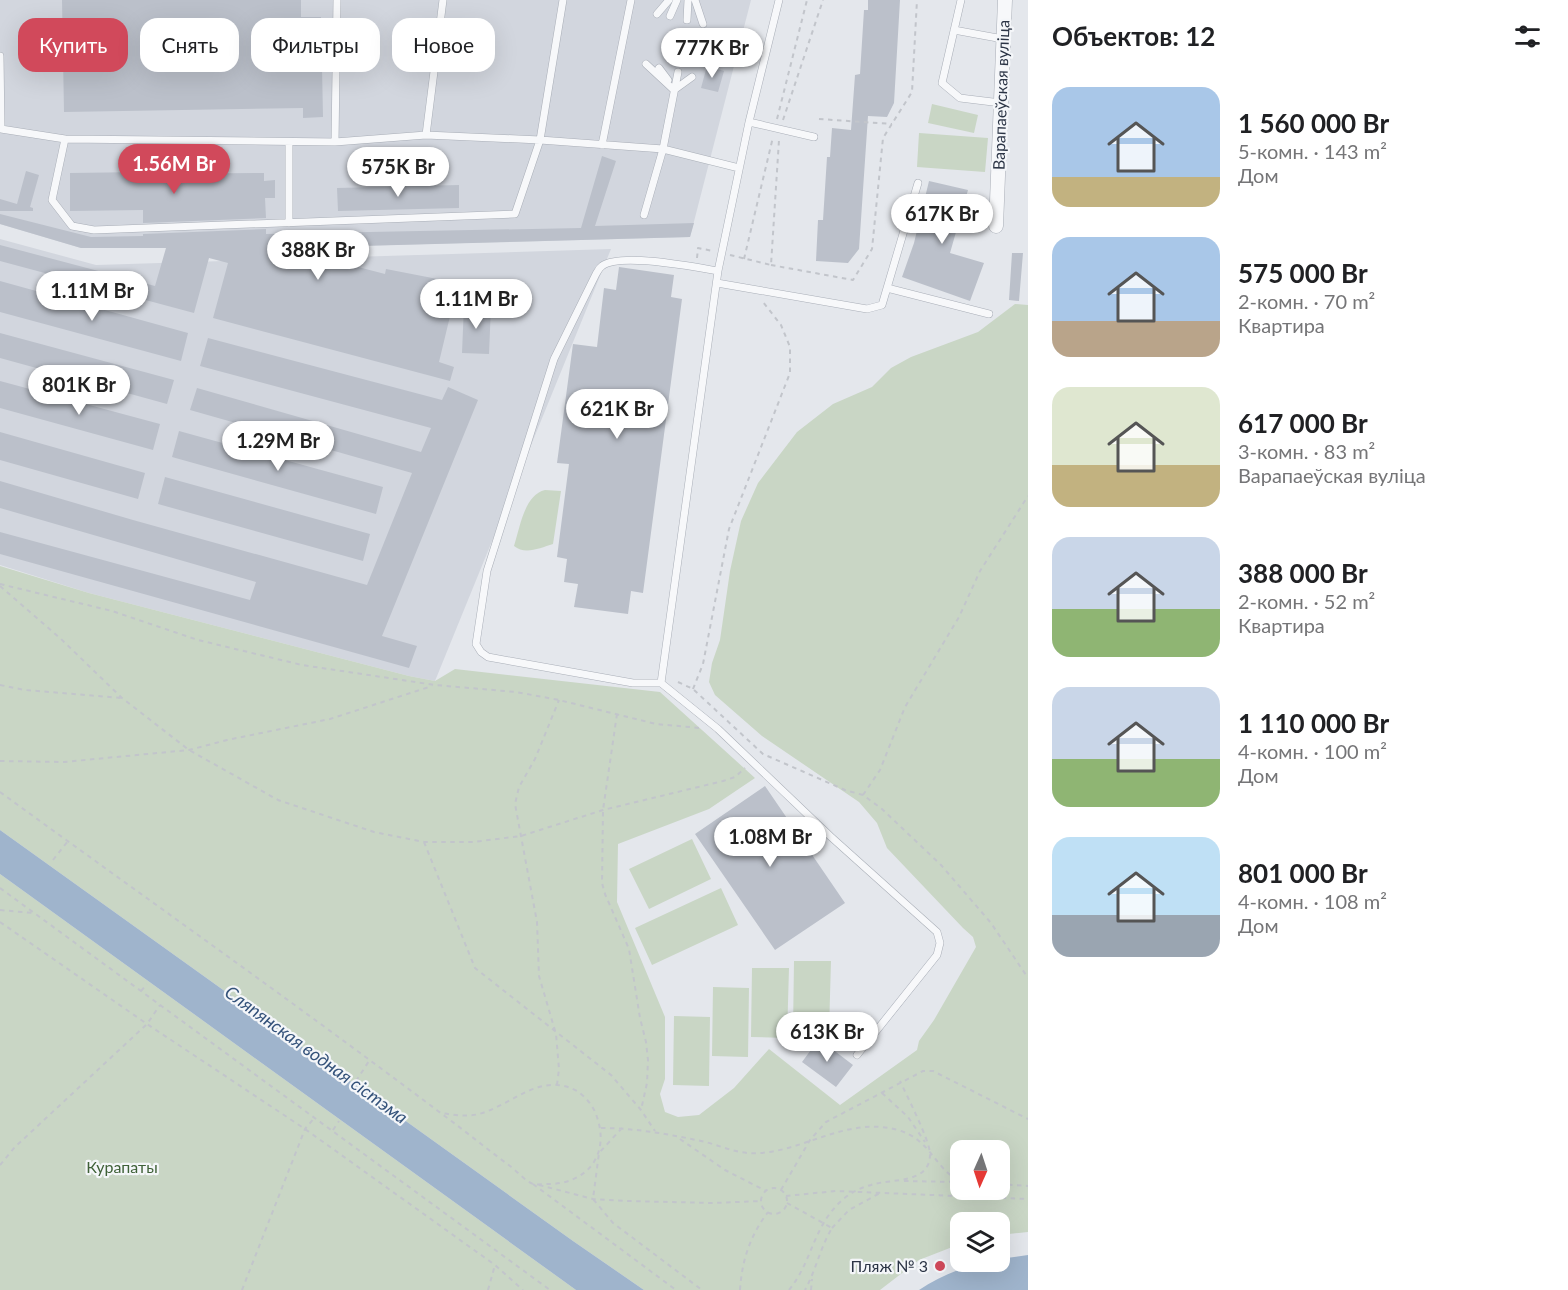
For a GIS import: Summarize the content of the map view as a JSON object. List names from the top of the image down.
{
  "streets": {
    "street": ["Варапаеўская вуліца"]
  },
  "water": ["Сляпянская водная сістэма"],
  "parks": ["Курапаты"],
  "places": ["Пляж № 3"],
  "north": "bottom",
  "page": {
    "heading": "Объектов: 12",
    "chip": [
      "Купить",
      "Снять",
      "Фильтры",
      "Новое"
    ],
    "price": [
      "777K Br",
      "1.56M Br",
      "575K Br",
      "617K Br",
      "388K Br",
      "1.11M Br",
      "1.11M Br",
      "801K Br",
      "621K Br",
      "1.29M Br",
      "1.08M Br",
      "613K Br"
    ],
    "list": [
      {
        "name": "1 560 000 Br",
        "note": "5-комн. · 143 m² · Дом"
      },
      {
        "name": "575 000 Br",
        "note": "2-комн. · 70 m² · Квартира"
      },
      {
        "name": "617 000 Br",
        "note": "3-комн. · 83 m² · Варапаеўская вуліца"
      },
      {
        "name": "388 000 Br",
        "note": "2-комн. · 52 m² · Квартира"
      },
      {
        "name": "1 110 000 Br",
        "note": "4-комн. · 100 m² · Дом"
      },
      {
        "name": "801 000 Br",
        "note": "4-комн. · 108 m² · Дом"
      }
    ]
  }
}
